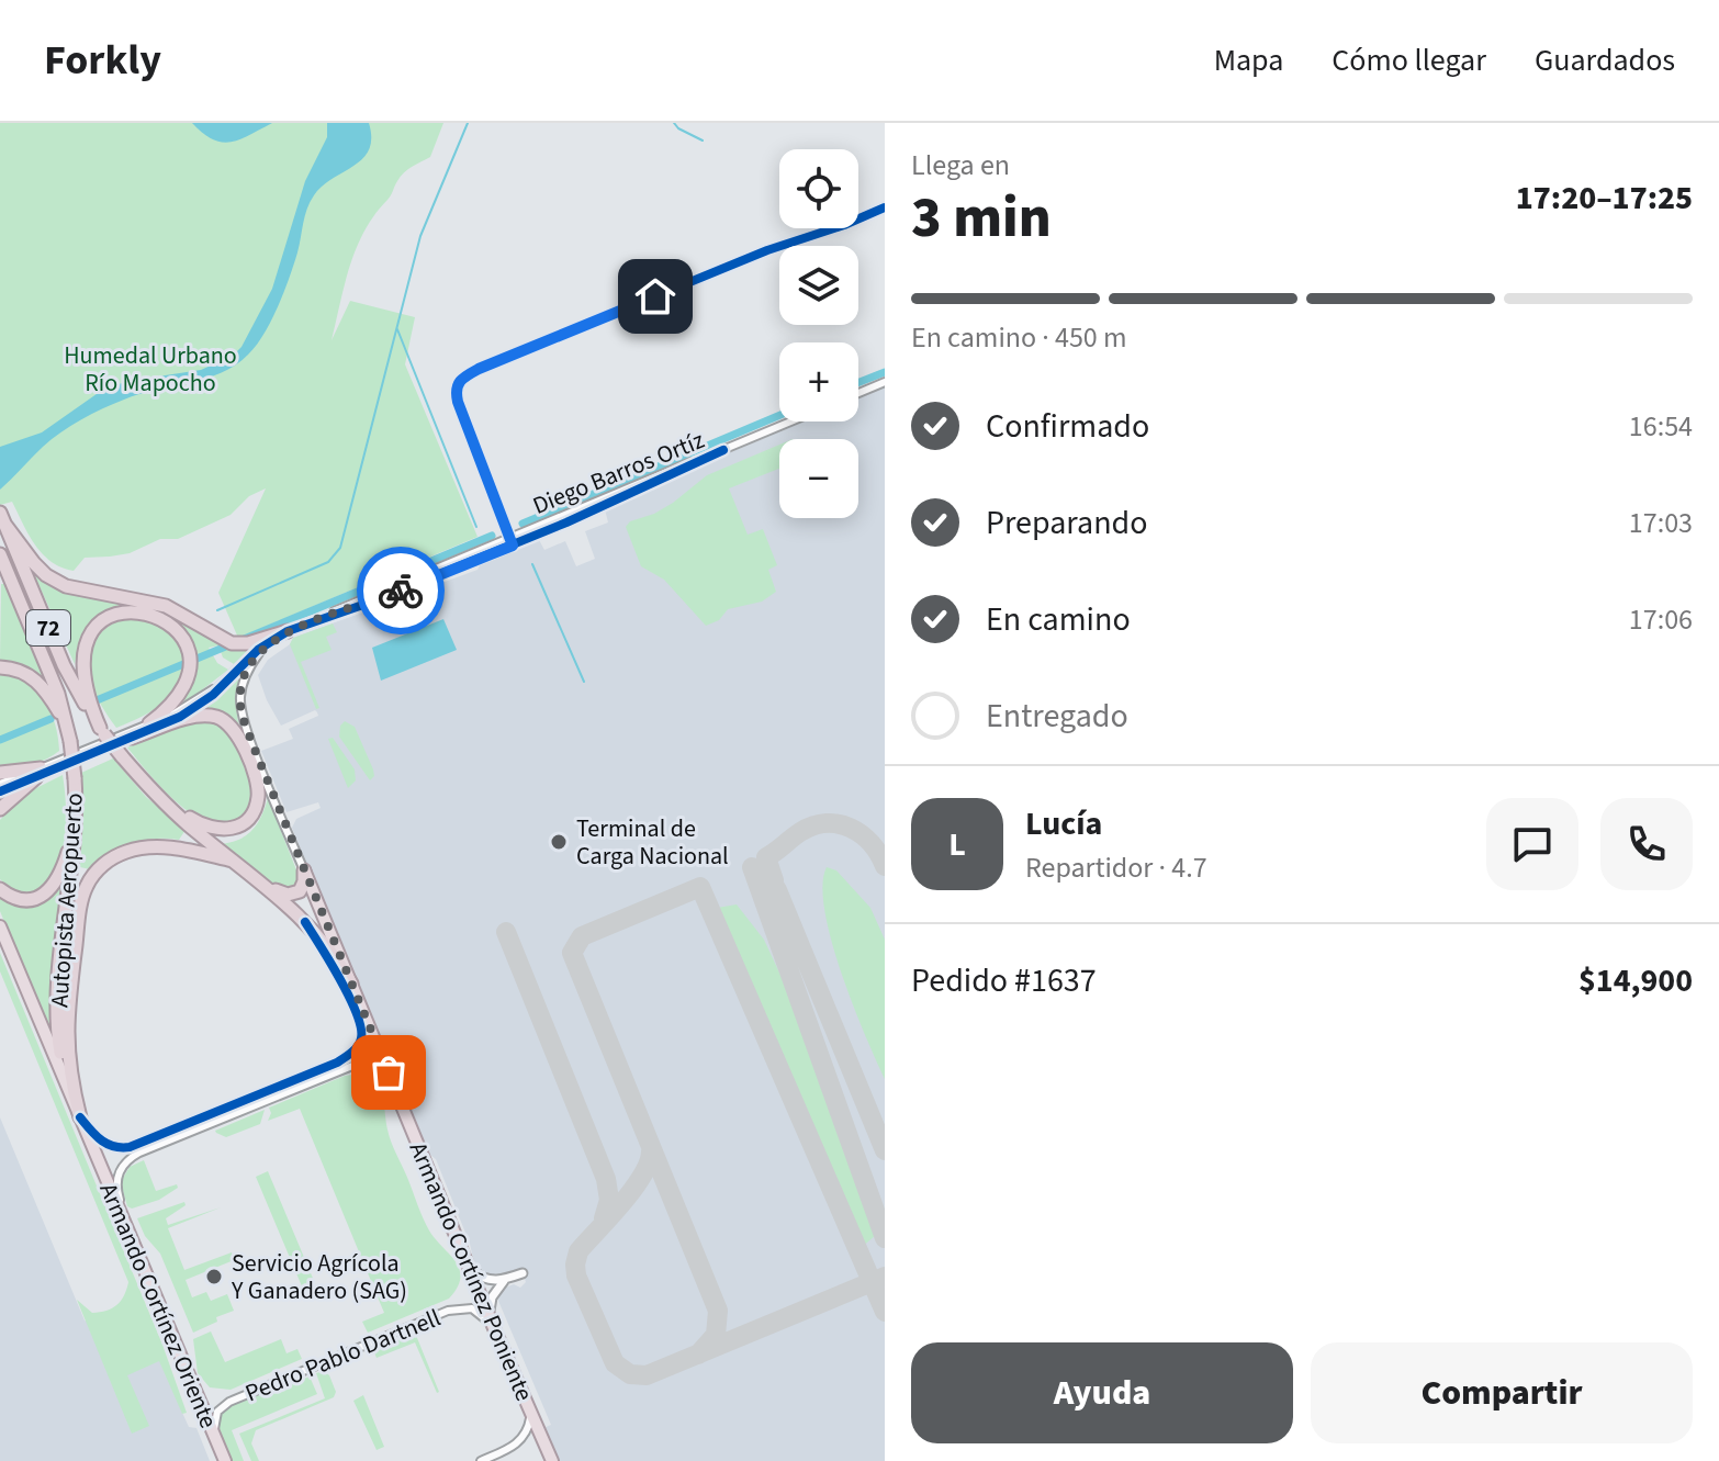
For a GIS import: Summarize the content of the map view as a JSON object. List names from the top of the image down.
{
  "streets": {
    "highway": [
      "72",
      "Autopista Aeropuerto",
      "Armando Cortínez Poniente",
      "Armando Cortínez Oriente"
    ],
    "street": ["Diego Barros Ortíz", "Pedro Pablo Dartnell"]
  },
  "crossings": [
    ["72", "Armando Cortínez Poniente"],
    ["72", "Armando Cortínez Oriente"],
    ["Autopista Aeropuerto", "Armando Cortínez Oriente"],
    ["Armando Cortínez Poniente", "Pedro Pablo Dartnell"],
    ["Armando Cortínez Oriente", "Pedro Pablo Dartnell"]
  ],
  "parks": ["Humedal Urbano Río Mapocho"],
  "places": ["Terminal de Carga Nacional", "Servicio Agrícola Y Ganadero (SAG)"],
  "page": {
    "header": "Forkly",
    "nav": ["Mapa", "Cómo llegar", "Guardados"],
    "heading": ["3 min", "Llega en", "17:20–17:25"],
    "panel": [
      "Lucía",
      "Repartidor · 4.7",
      "Pedido #1637",
      "$14,900"
    ],
    "map_buttons": ["+", "−"],
    "bar": "En camino · 450 m",
    "list": [
      ["Confirmado", "16:54"],
      ["Preparando", "17:03"],
      ["En camino", "17:06"],
      "Entregado"
    ],
    "round": "L",
    "buttons": ["Ayuda", "Compartir"]
  }
}
